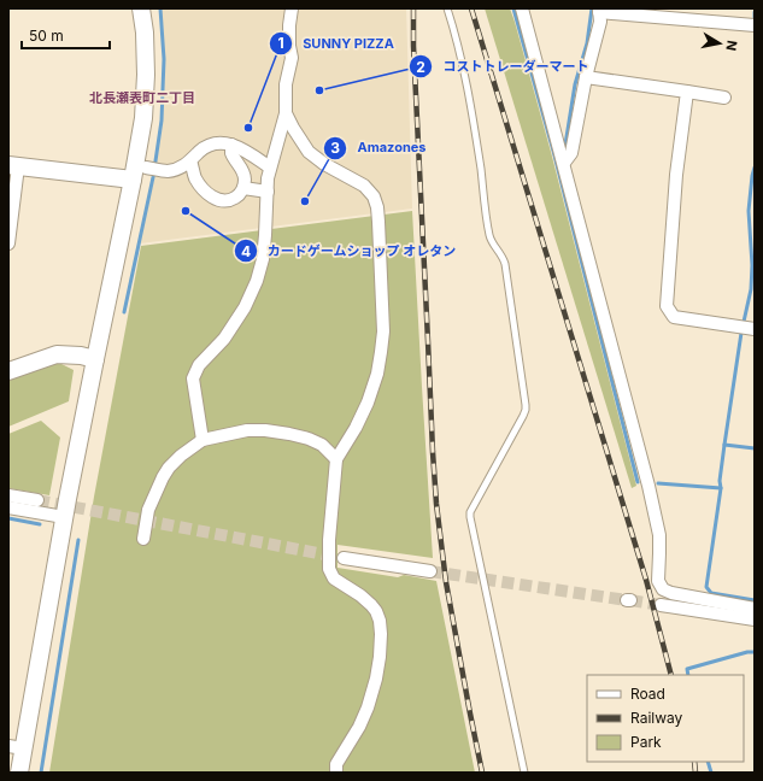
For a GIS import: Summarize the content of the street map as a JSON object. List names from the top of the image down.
{
  "districts": ["北長瀬表町二丁目"],
  "places": [
    "コストトレーダーマート",
    "SUNNY PIZZA",
    "Amazones",
    "カードゲームショップ オレタン"
  ],
  "legend": ["Road", "Railway", "Park"],
  "scale_bar": "50 m",
  "north": "right"
}
